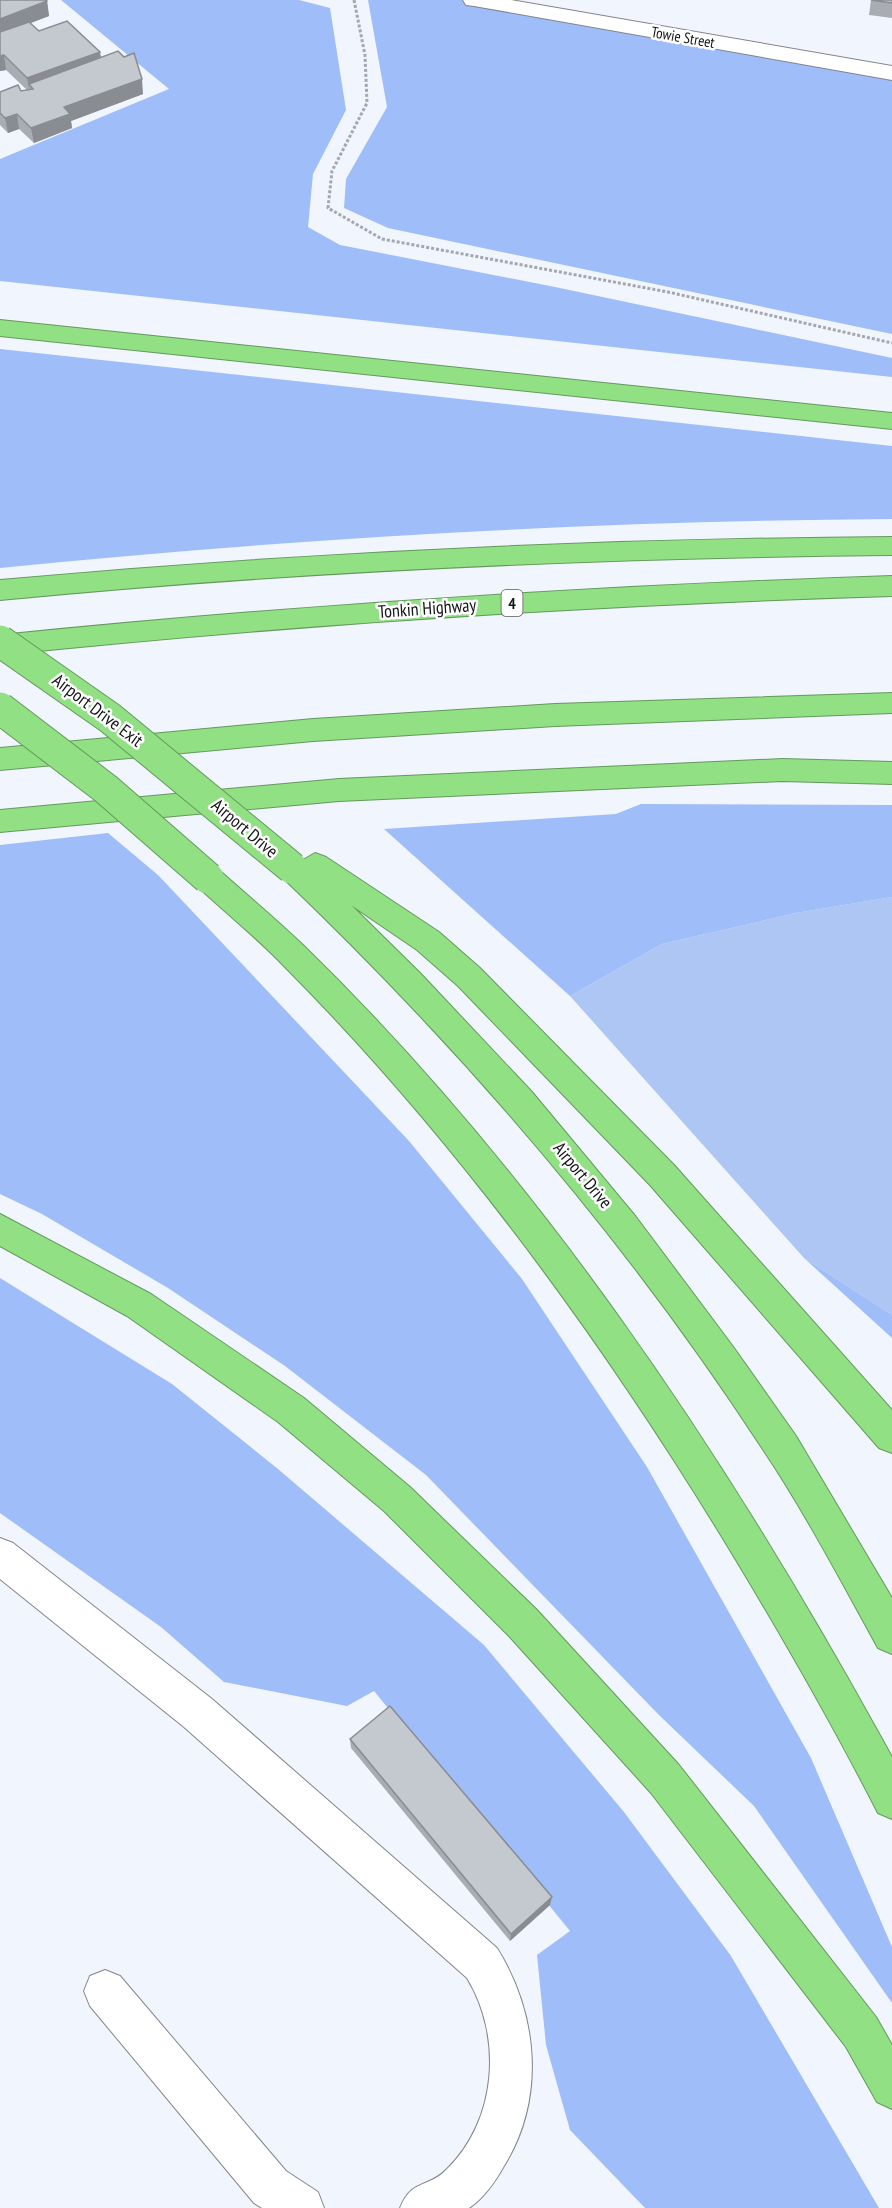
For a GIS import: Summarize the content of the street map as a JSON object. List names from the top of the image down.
{
  "streets": {
    "highway": [
      "4",
      "Tonkin Highway",
      "Airport Drive Exit",
      "Airport Drive"
    ],
    "street": ["Towie Street"]
  },
  "crossings": [
    ["Tonkin Highway", "Airport Drive Exit"],
    ["Airport Drive Exit", "Airport Drive"]
  ]
}
